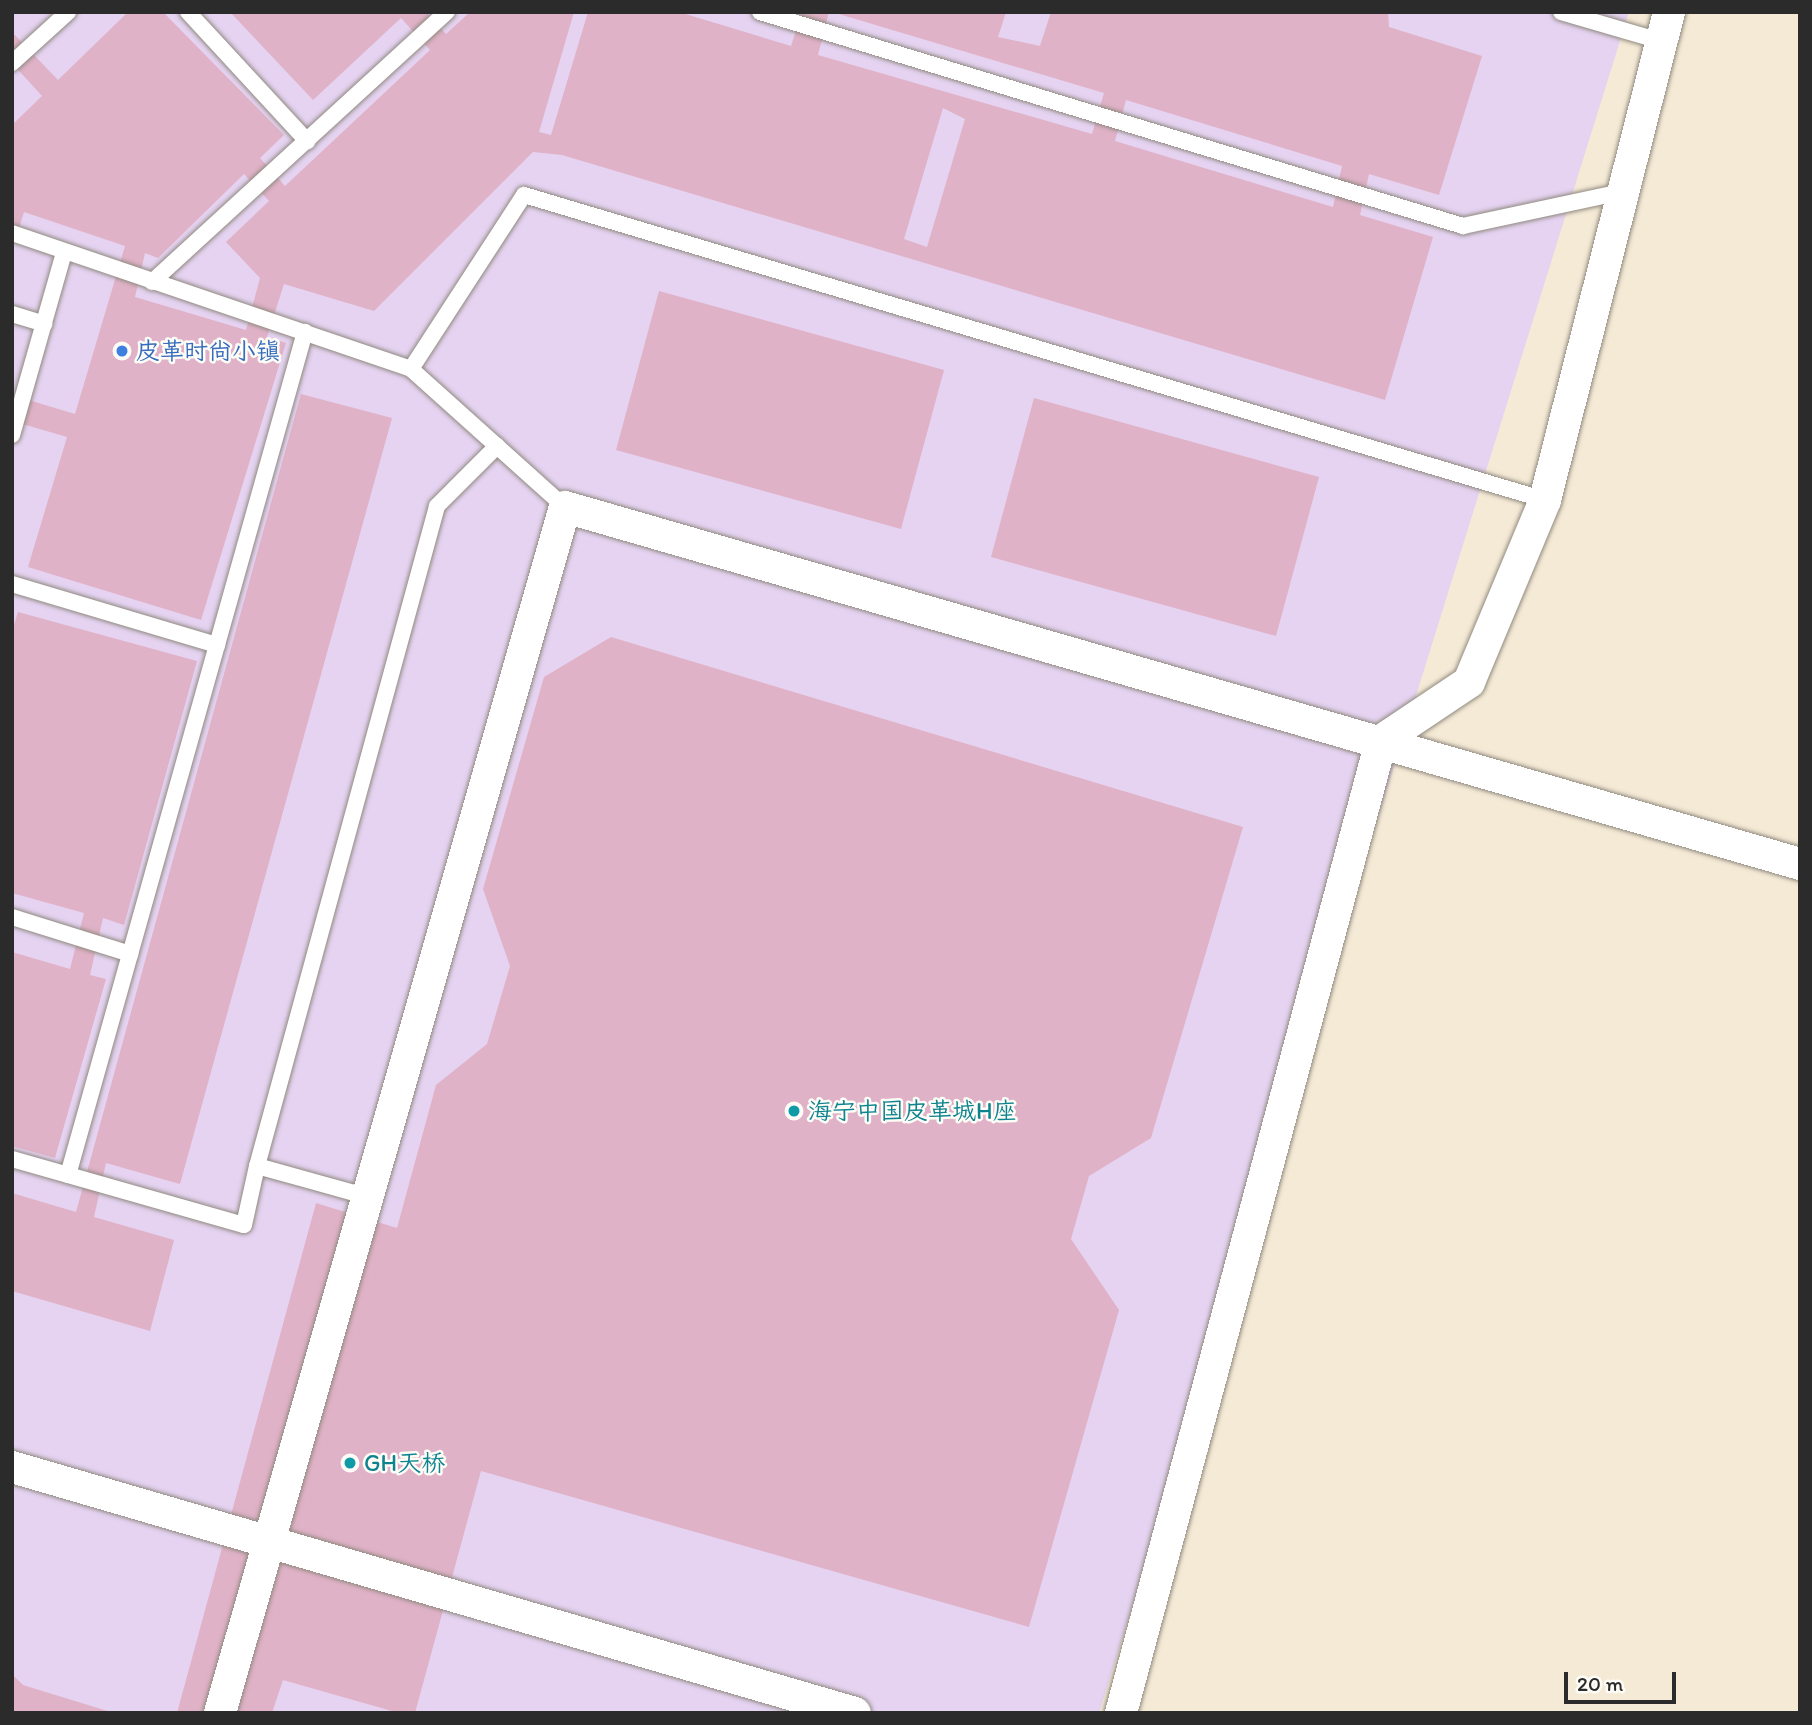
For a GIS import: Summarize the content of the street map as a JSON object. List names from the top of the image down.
{
  "places": ["皮革时尚小镇", "海宁中国皮革城H座", "GH天桥"],
  "scale_bar": "20 m"
}
